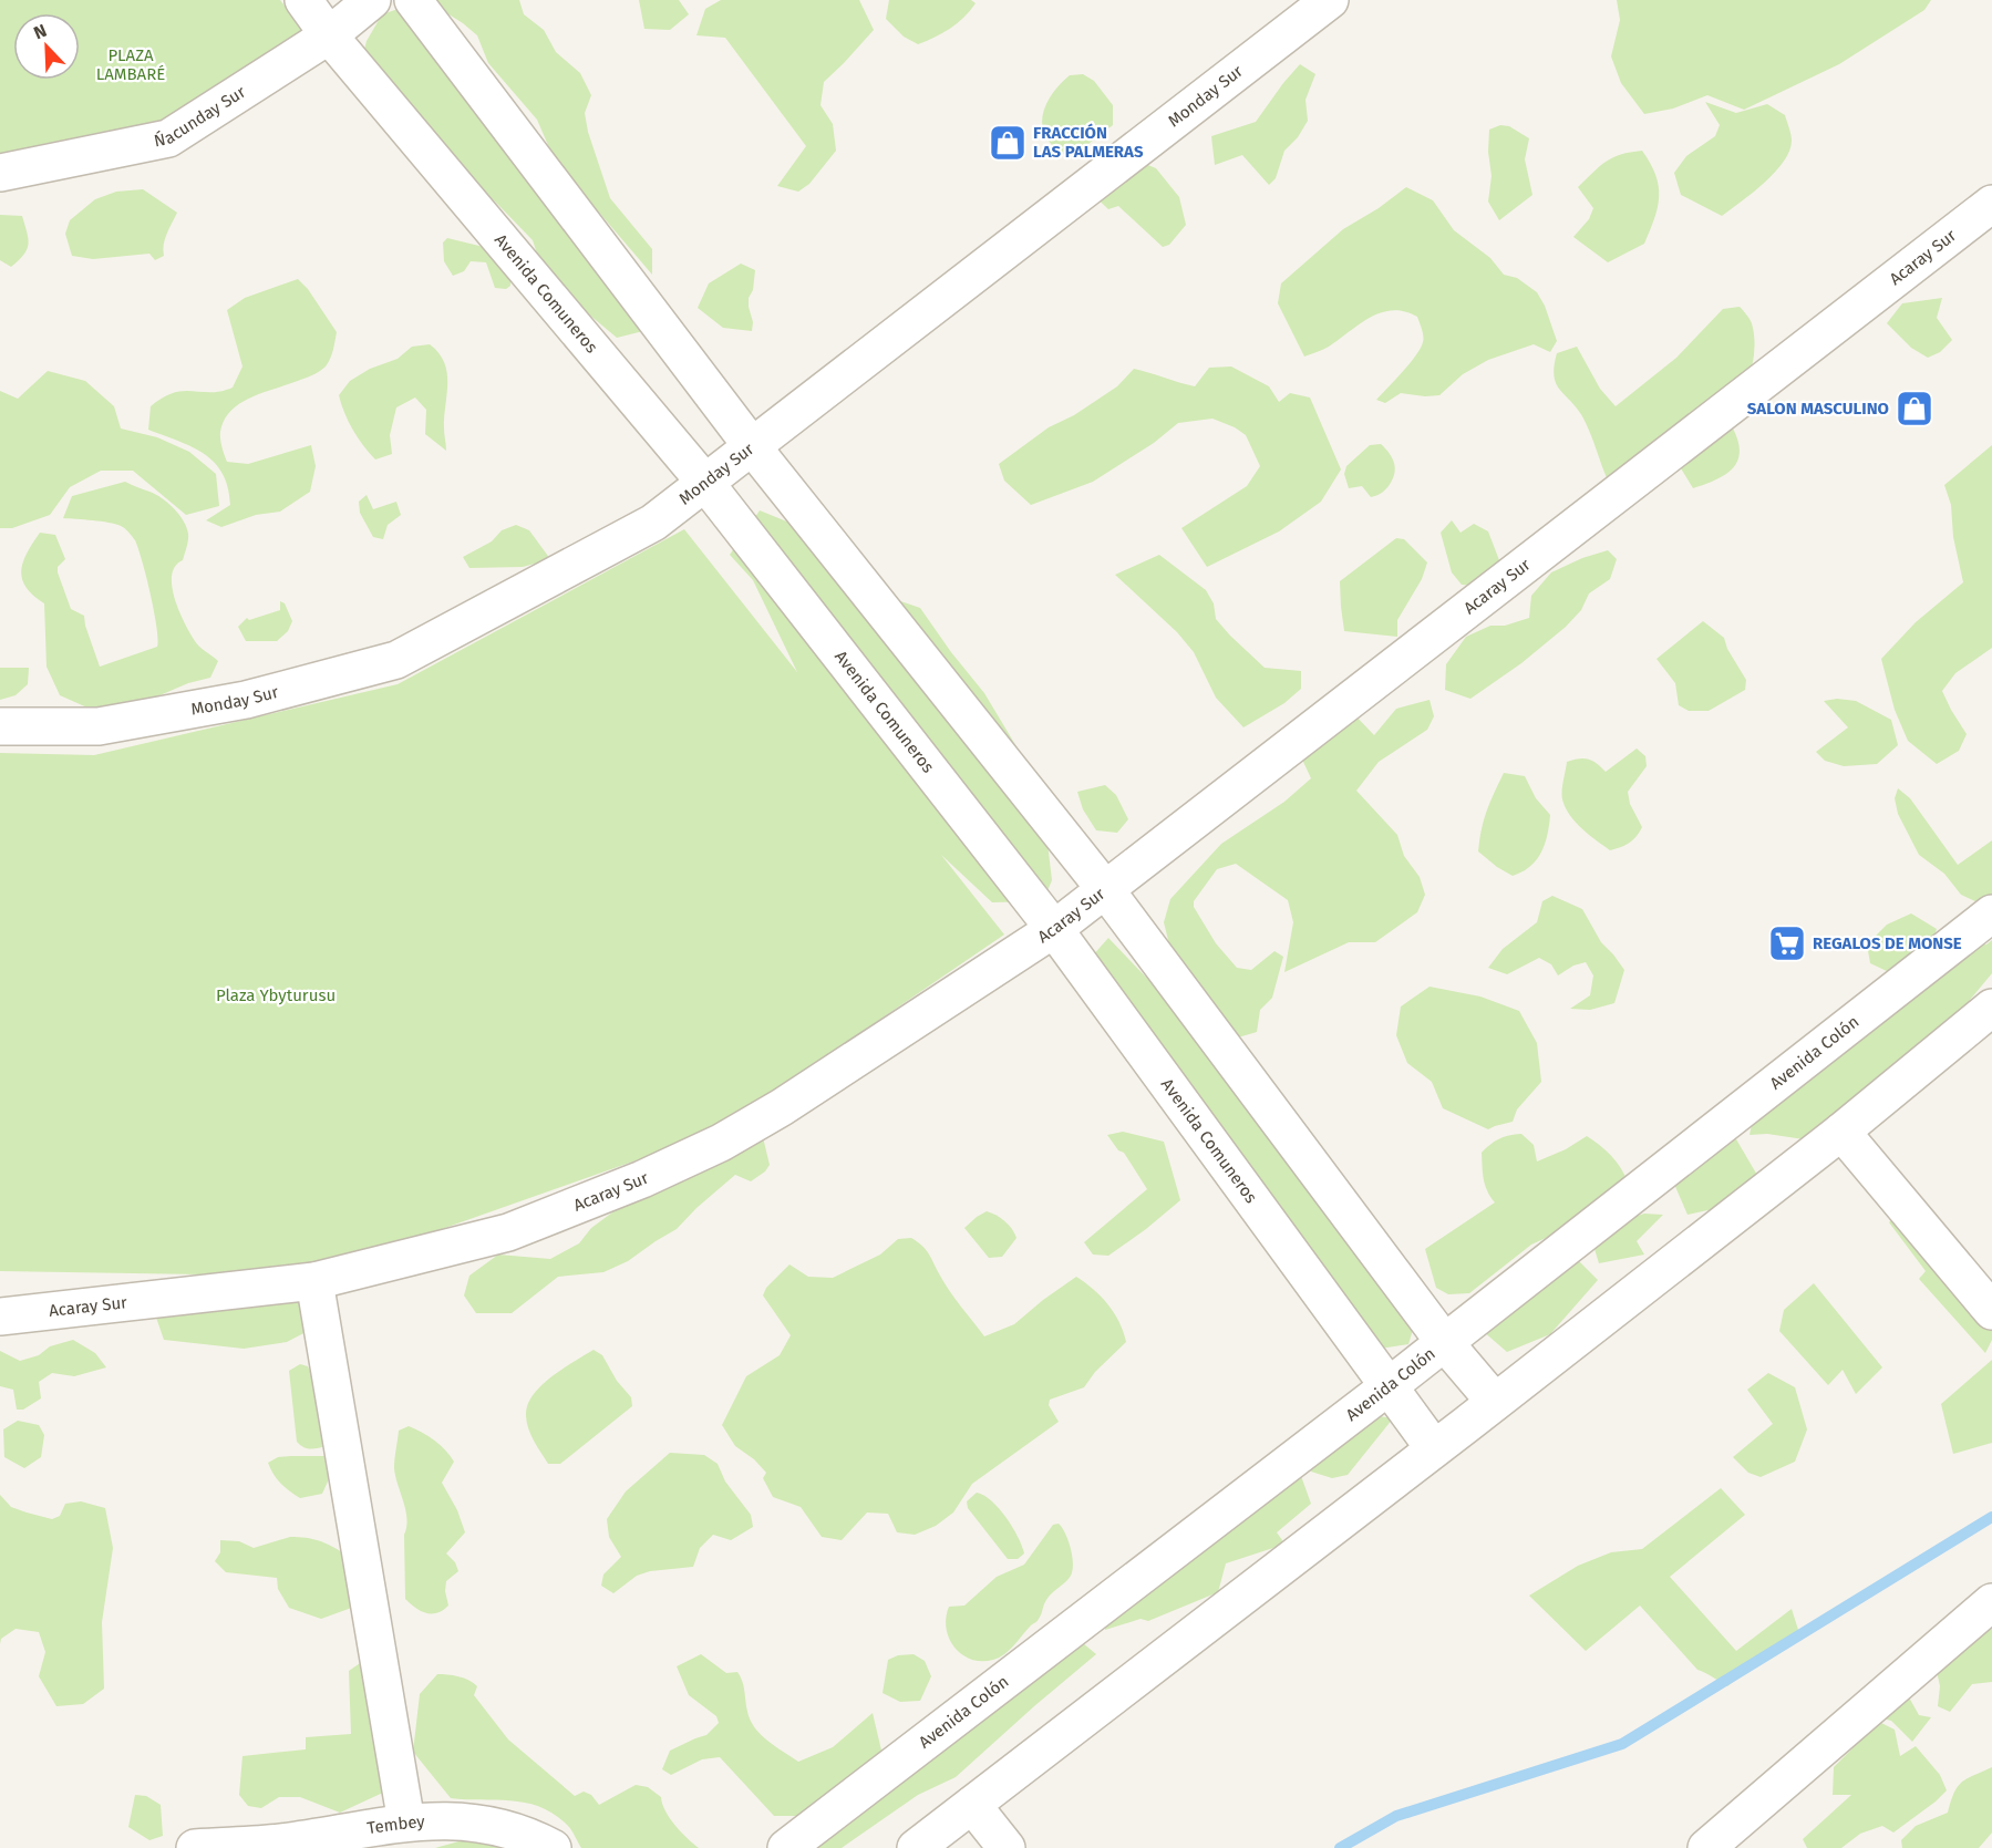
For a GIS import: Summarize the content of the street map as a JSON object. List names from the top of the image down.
{
  "streets": {
    "street": [
      "Monday Sur",
      "Ńacunday Sur",
      "Acaray Sur",
      "Avenida Comuneros",
      "Avenida Colón",
      "Tembey"
    ]
  },
  "crossings": [
    ["Monday Sur", "Avenida Comuneros"],
    ["Ńacunday Sur", "Avenida Comuneros"],
    ["Acaray Sur", "Avenida Comuneros"],
    ["Avenida Comuneros", "Avenida Colón"]
  ],
  "parks": ["PLAZA LAMBARÉ", "Plaza Ybyturusu"],
  "places": {
    "shop": ["FRACCIÓN LAS PALMERAS", "SALON MASCULINO"],
    "supermarket": ["REGALOS DE MONSE"]
  },
  "north": "top left"
}
